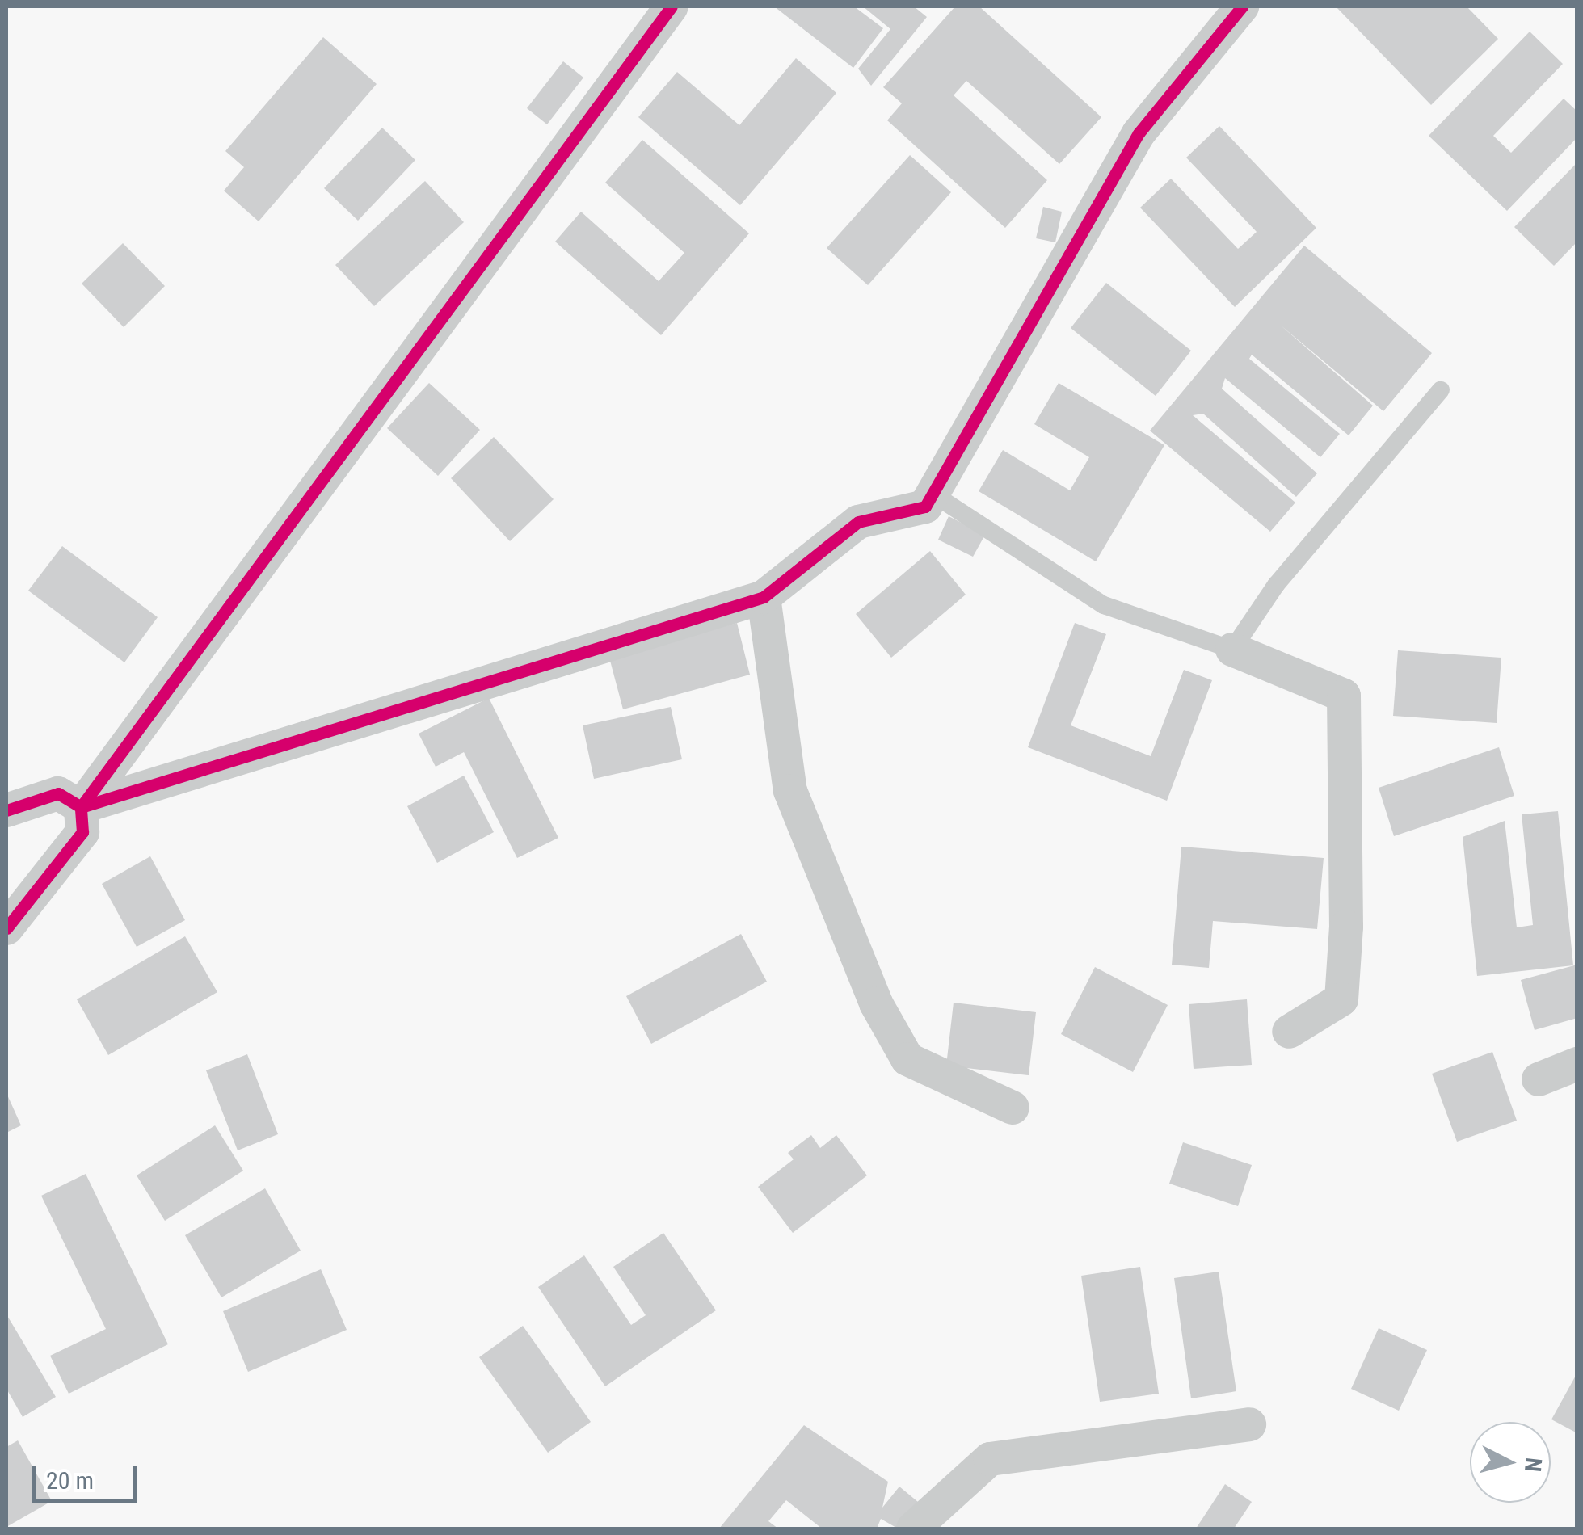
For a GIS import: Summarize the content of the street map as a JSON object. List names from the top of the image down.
{
  "scale_bar": "20 m",
  "north": "right"
}
